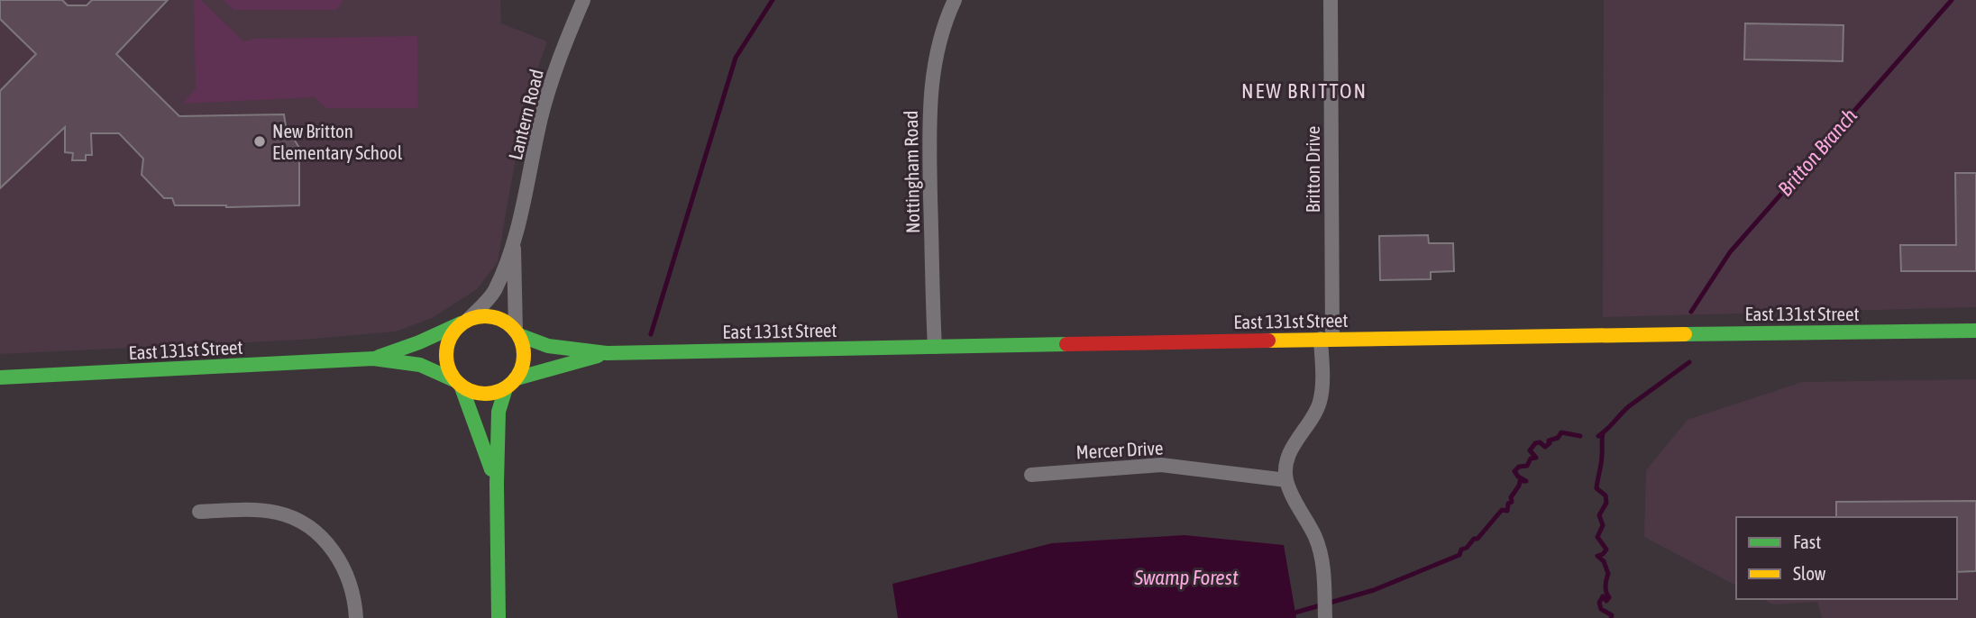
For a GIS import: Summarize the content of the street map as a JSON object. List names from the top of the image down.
{
  "streets": {
    "street": [
      "Lantern Road",
      "Britton Drive",
      "Nottingham Road",
      "East 131st Street",
      "Mercer Drive"
    ]
  },
  "crossings": [
    ["Lantern Road", "East 131st Street"],
    ["Britton Drive", "East 131st Street"],
    ["Britton Drive", "Mercer Drive"],
    ["Nottingham Road", "East 131st Street"]
  ],
  "districts": ["NEW BRITTON"],
  "water": ["Britton Branch", "Swamp Forest"],
  "places": ["New Britton Elementary School"],
  "legend": ["Fast", "Slow"]
}
